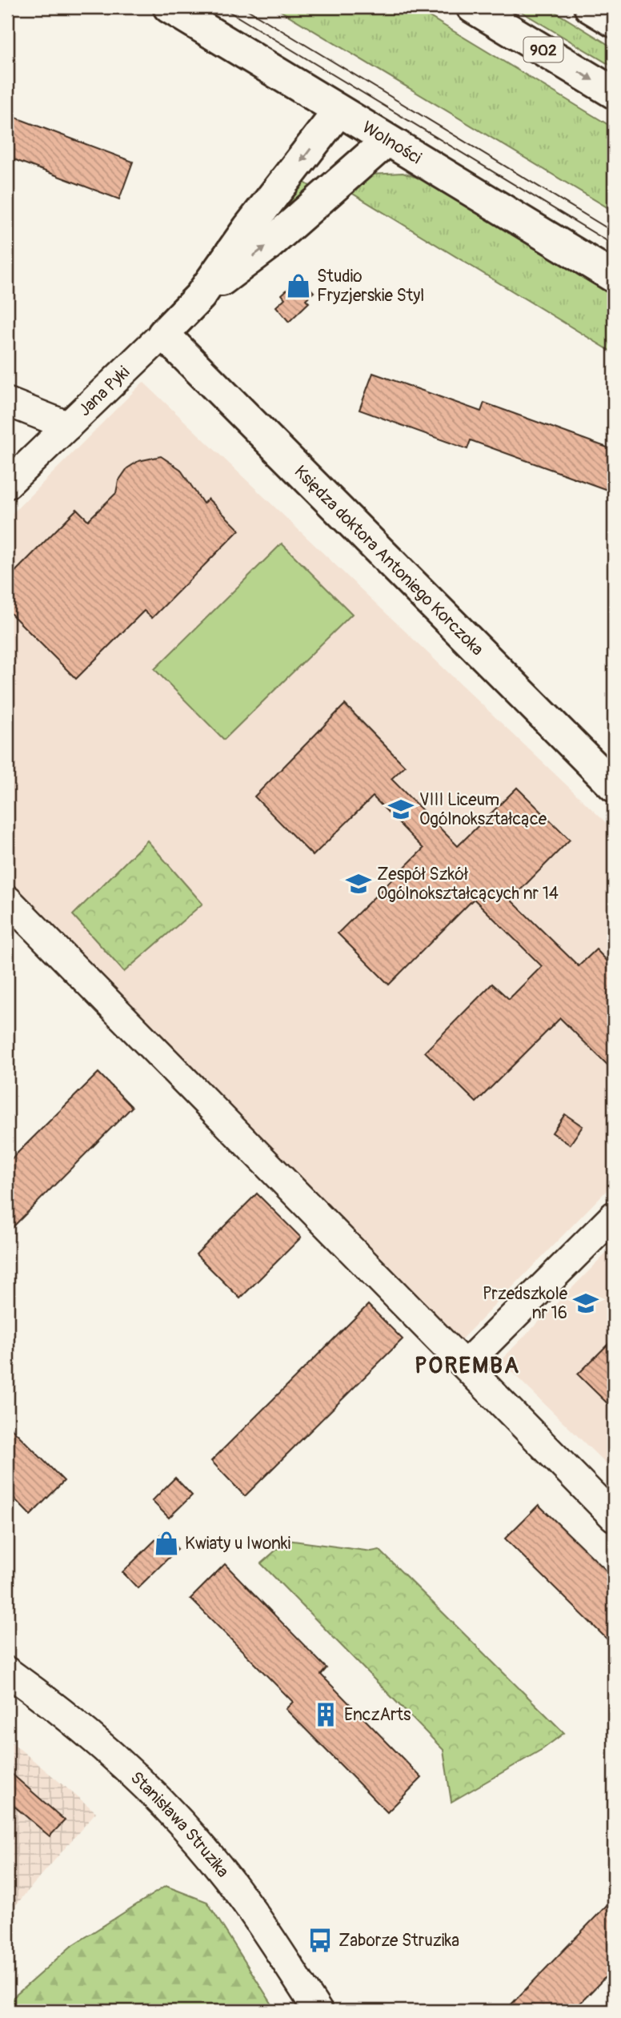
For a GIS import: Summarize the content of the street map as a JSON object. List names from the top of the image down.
{
  "streets": {
    "street": [
      "902",
      "Wolności",
      "Jana Pyki",
      "Księdza doktora Antoniego Korczoka",
      "Stanisława Struzika"
    ]
  },
  "crossings": [
    ["Wolności", "Jana Pyki"],
    ["Jana Pyki", "Księdza doktora Antoniego Korczoka"]
  ],
  "districts": ["POREMBA"],
  "places": {
    "shop": ["Studio Fryzjerskie Styl", "Kwiaty u Iwonki"],
    "school or university": ["VIII Liceum Ogólnokształcące", "Zespół Szkół Ogólnokształcących nr 14", "Przedszkole nr 16"],
    "building": ["EnczArts"],
    "bus stop": ["Zaborze Struzika"]
  }
}
